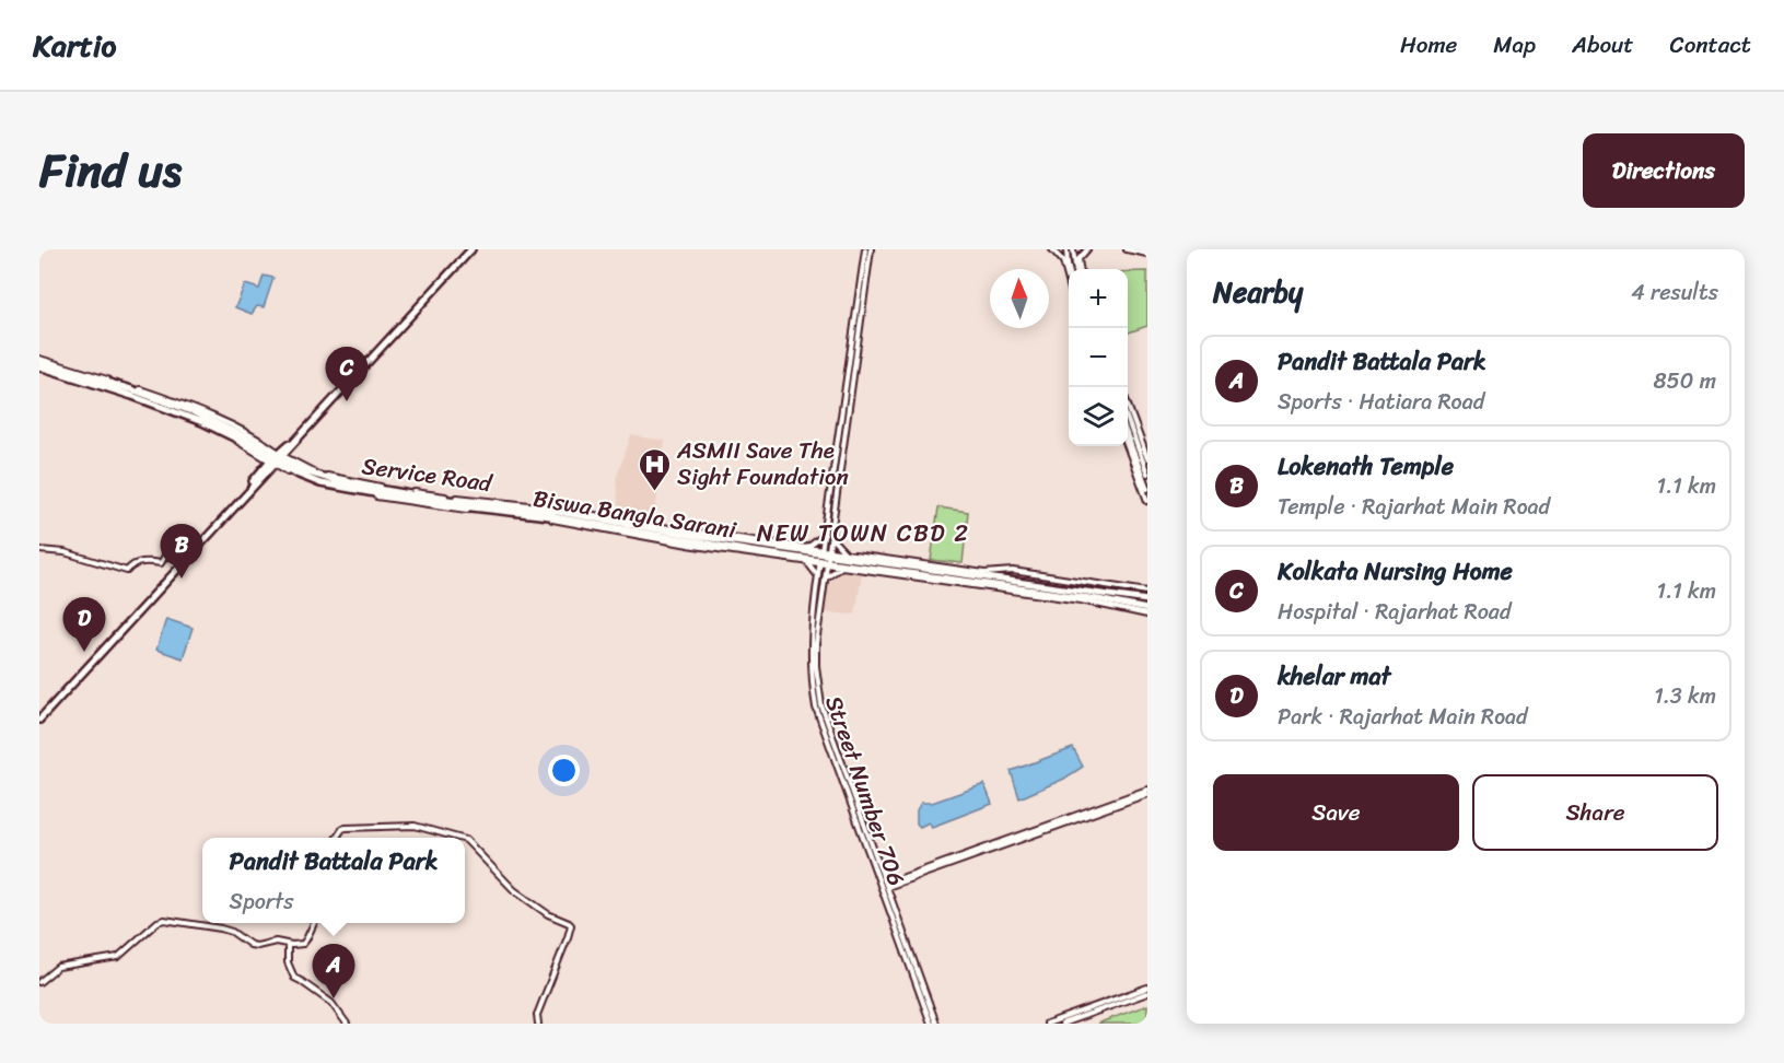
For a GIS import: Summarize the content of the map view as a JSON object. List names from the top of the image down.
{
  "streets": {
    "main road": ["Biswa Bangla Sarani"],
    "street": ["Service Road", "Street Number 706"]
  },
  "crossings": [
    ["Service Road", "Biswa Bangla Sarani"],
    ["Service Road", "Street Number 706"],
    ["Biswa Bangla Sarani", "Street Number 706"]
  ],
  "districts": ["NEW TOWN CBD 2"],
  "places": {
    "hospital": ["ASMII Save The Sight Foundation"]
  },
  "north": "top",
  "page": {
    "header": "Kartio",
    "nav": [
      "Home",
      "Map",
      "About",
      "Contact"
    ],
    "title": "Find us",
    "buttons": [
      "Directions",
      ["Save", "Share"]
    ],
    "heading": ["Nearby", "4 results"],
    "map_buttons": ["+", "−"],
    "list": [
      {
        "mark": "A",
        "name": "Pandit Battala Park",
        "note": "Sports · Hatiara Road",
        "value": "850 m"
      },
      {
        "mark": "B",
        "name": "Lokenath Temple",
        "note": "Temple · Rajarhat Main Road",
        "value": "1.1 km"
      },
      {
        "mark": "C",
        "name": "Kolkata Nursing Home",
        "note": "Hospital · Rajarhat Road",
        "value": "1.1 km"
      },
      {
        "mark": "D",
        "name": "khelar mat",
        "note": "Park · Rajarhat Main Road",
        "value": "1.3 km"
      }
    ],
    "pins": [
      "C",
      "B",
      "D",
      "A"
    ],
    "popup": ["Pandit Battala Park", "Sports"]
  }
}
